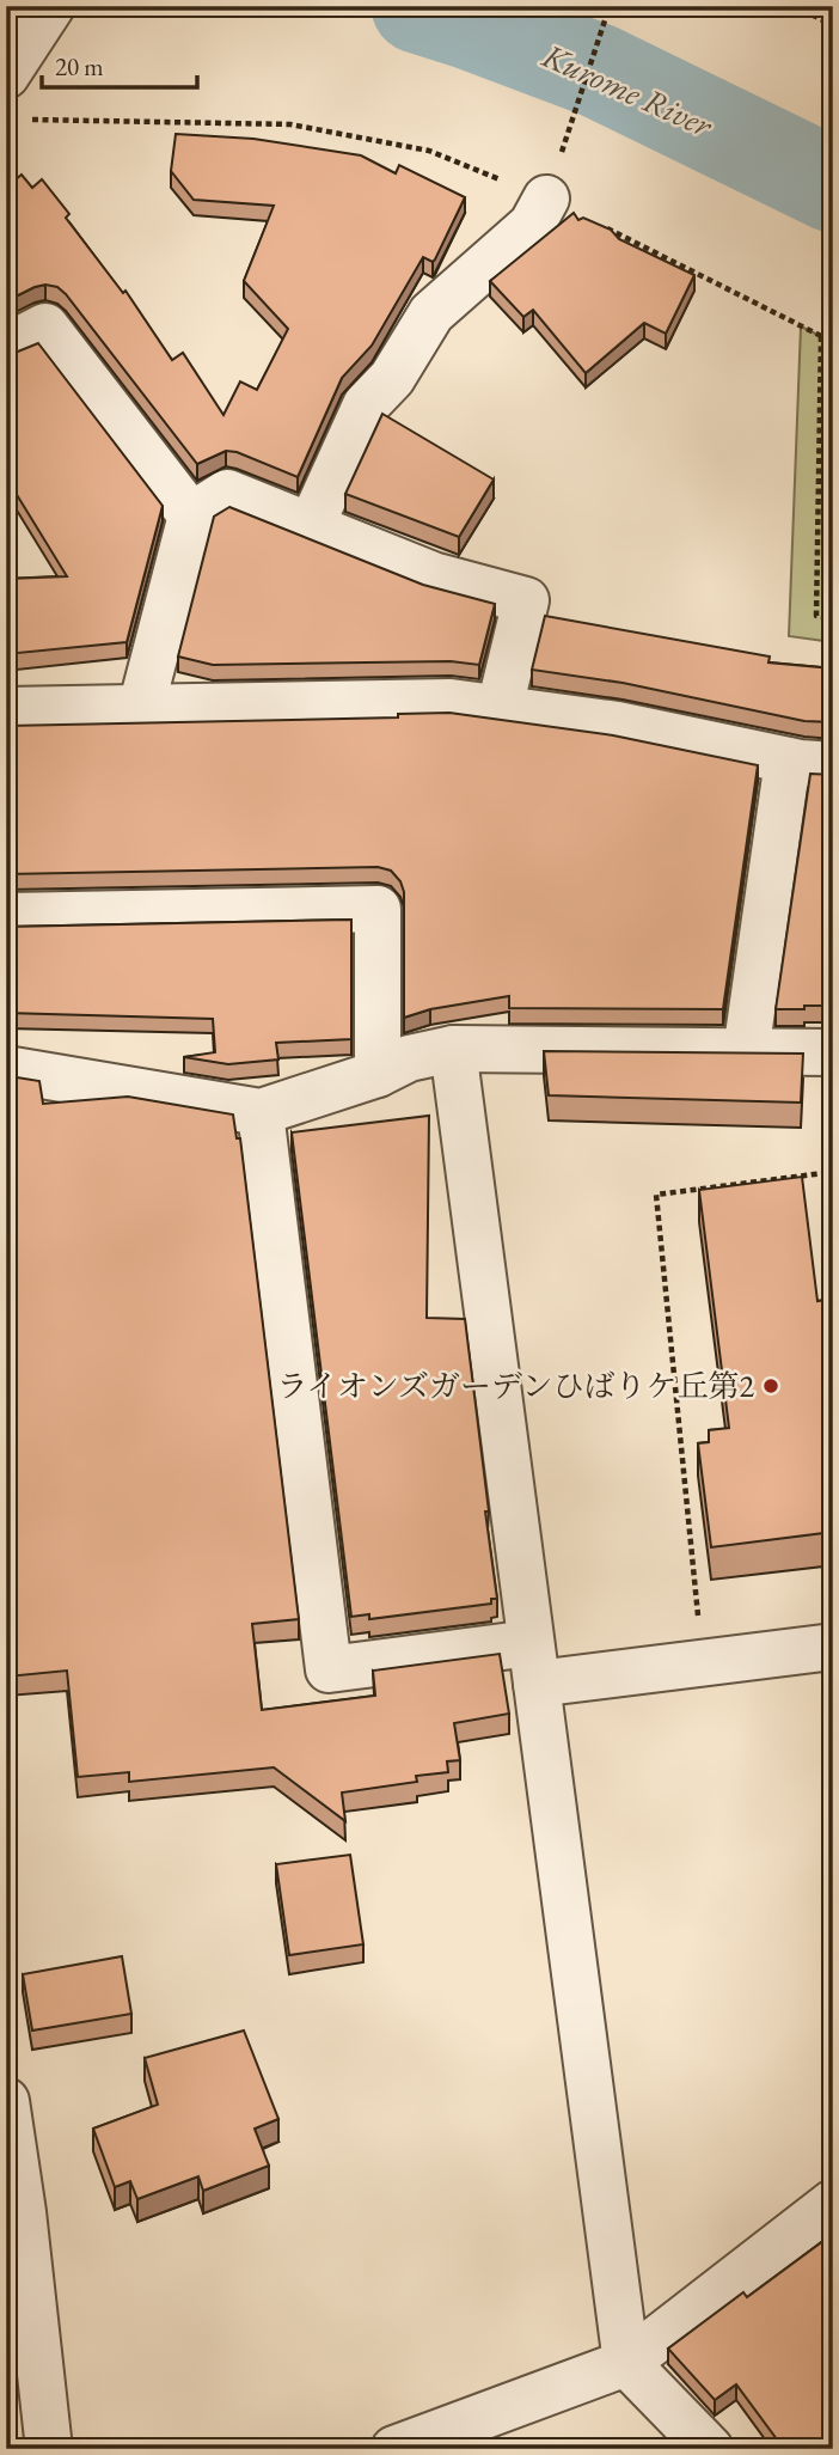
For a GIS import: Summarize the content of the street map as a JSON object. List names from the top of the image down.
{
  "water": ["Kurome River"],
  "places": ["ライオンズガーデンひばりケ丘第2"],
  "scale_bar": "20 m"
}
